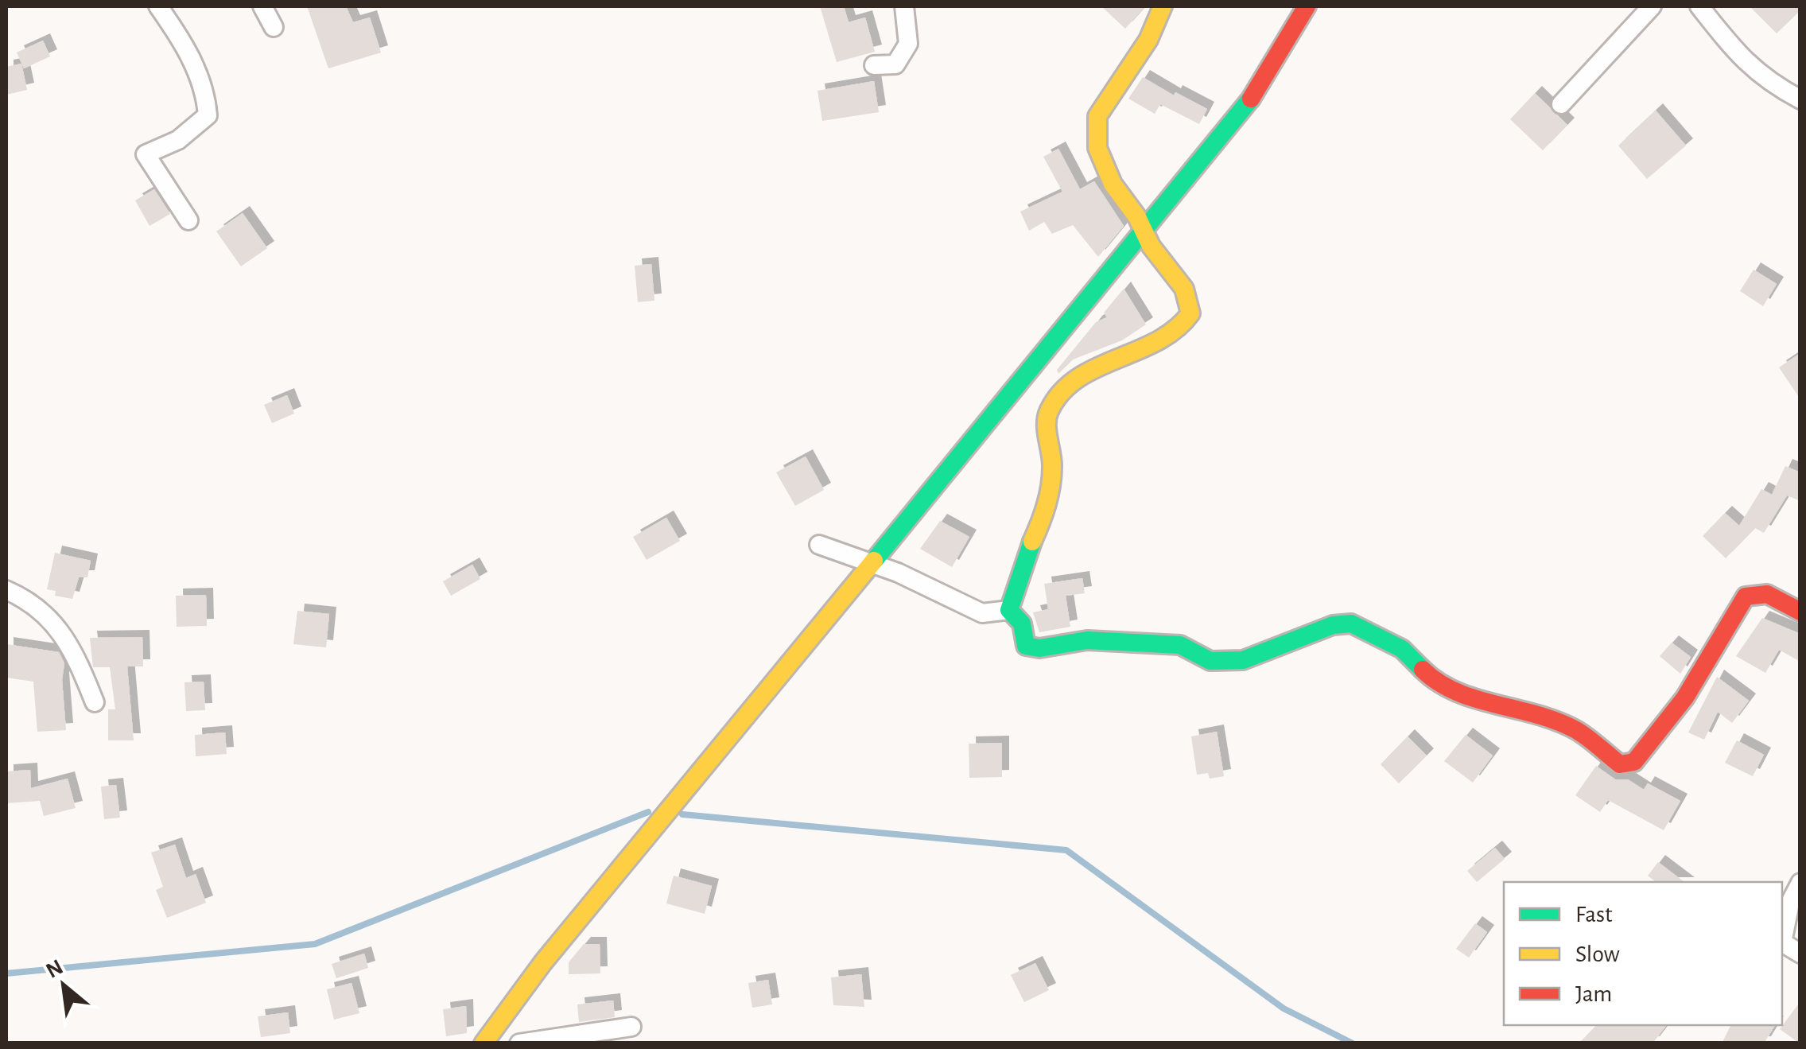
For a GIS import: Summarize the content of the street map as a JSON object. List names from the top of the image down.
{
  "legend": ["Fast", "Slow", "Jam"],
  "north": "top left"
}
